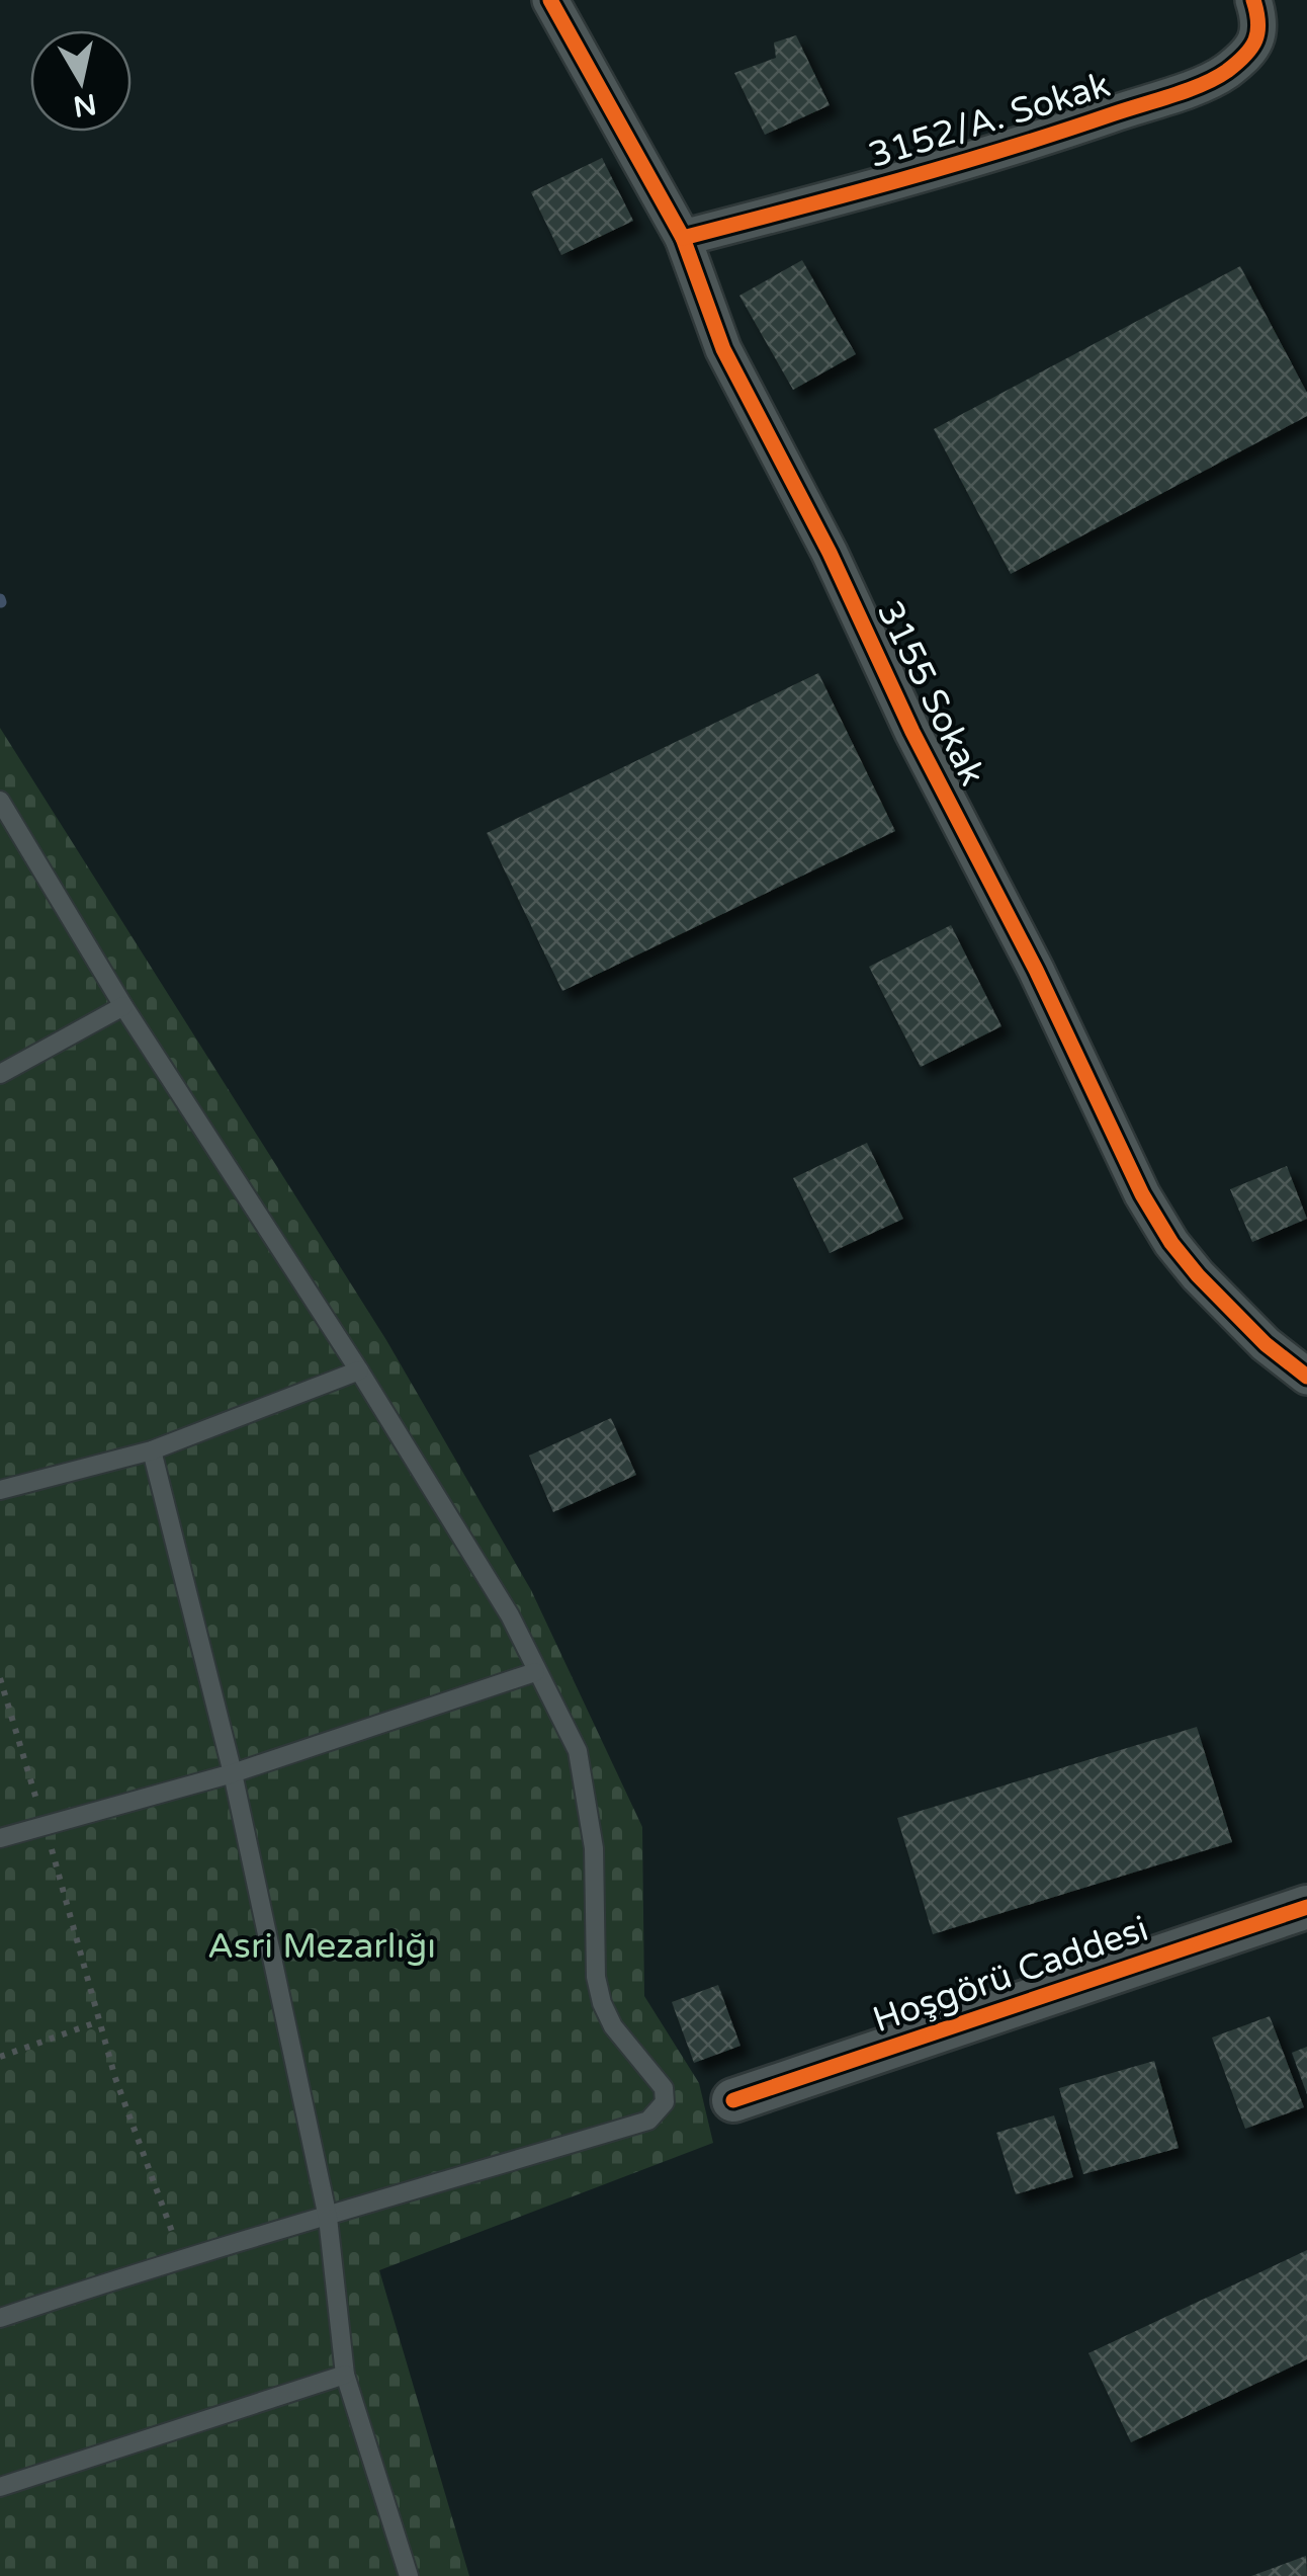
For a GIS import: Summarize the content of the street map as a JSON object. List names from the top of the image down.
{
  "streets": {
    "street": ["3152/A. Sokak", "3155 Sokak", "Hoşgörü Caddesi"]
  },
  "crossings": [
    ["3152/A. Sokak", "3155 Sokak"]
  ],
  "parks": ["Asri Mezarlığı"],
  "north": "bottom"
}
